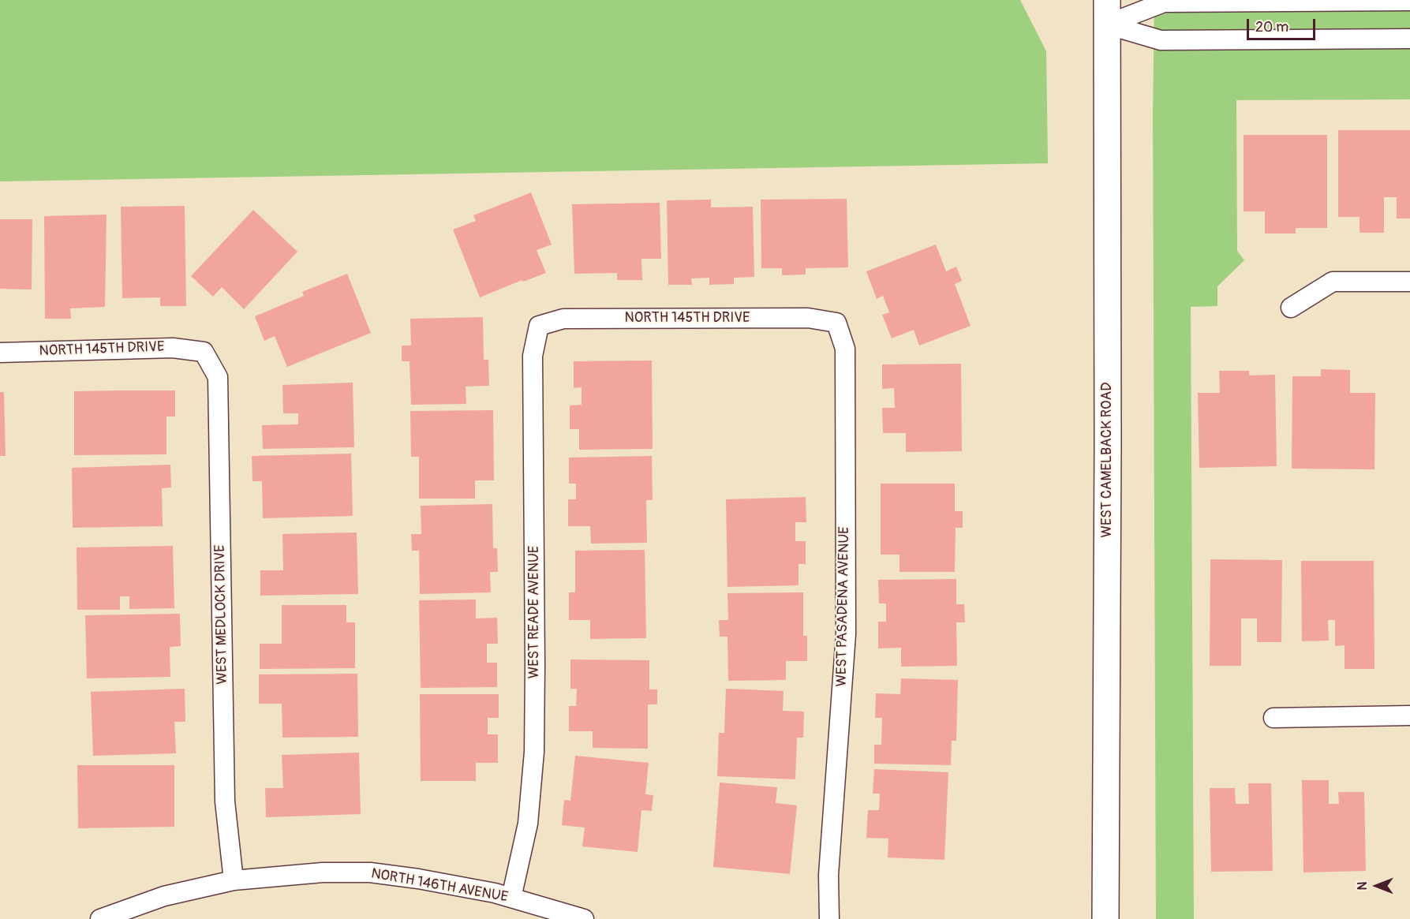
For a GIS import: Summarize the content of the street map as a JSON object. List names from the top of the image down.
{
  "streets": {
    "main road": ["WEST CAMELBACK ROAD"],
    "street": [
      "NORTH 145TH DRIVE",
      "WEST PASADENA AVENUE",
      "WEST READE AVENUE",
      "WEST MEDLOCK DRIVE",
      "NORTH 146TH AVENUE"
    ]
  },
  "crossings": [
    ["NORTH 145TH DRIVE", "WEST PASADENA AVENUE"],
    ["NORTH 145TH DRIVE", "WEST READE AVENUE"],
    ["NORTH 145TH DRIVE", "WEST MEDLOCK DRIVE"],
    ["WEST READE AVENUE", "NORTH 146TH AVENUE"],
    ["WEST MEDLOCK DRIVE", "NORTH 146TH AVENUE"]
  ],
  "scale_bar": "20 m",
  "north": "left"
}
